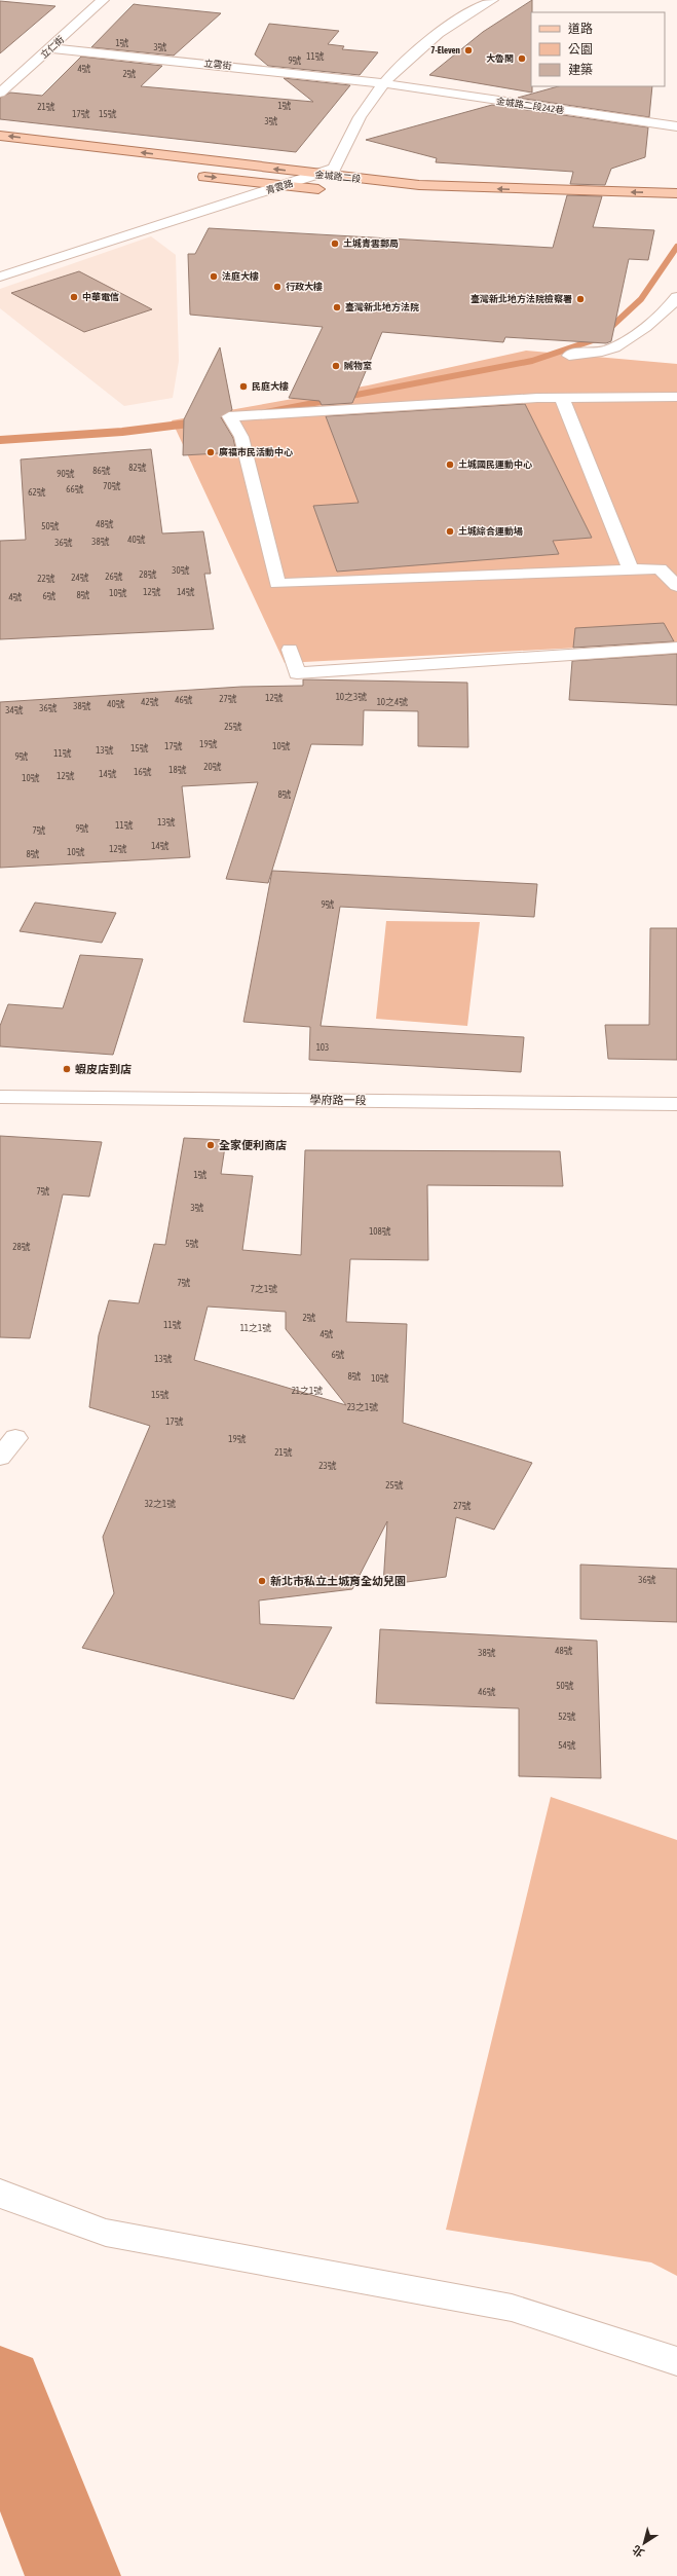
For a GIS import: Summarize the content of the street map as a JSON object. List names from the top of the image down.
{
  "streets": {
    "main road": ["金城路二段"],
    "street": [
      "立仁街",
      "立雲街",
      "金城路二段242巷",
      "青雲路",
      "學府路一段"
    ]
  },
  "crossings": [
    ["立仁街", "立雲街"],
    ["立雲街", "金城路二段242巷"],
    ["立雲街", "青雲路"],
    ["金城路二段242巷", "青雲路"],
    ["金城路二段", "青雲路"]
  ],
  "places": [
    "7-Eleven",
    "大魯閣",
    "土城青雲郵局",
    "法庭大樓",
    "行政大樓",
    "中華電信",
    "臺灣新北地方法院檢察署",
    "臺灣新北地方法院",
    "贓物室",
    "民庭大樓",
    "廣福市民活動中心",
    "土城國民運動中心",
    "土城綜合運動場",
    "蝦皮店到店",
    "全家便利商店",
    "新北市私立土城育全幼兒園"
  ],
  "house_numbers": [
    "1號",
    "3號",
    "11號",
    "9號",
    "4號",
    "2號",
    "1號",
    "21號",
    "17號",
    "15號",
    "3號",
    "82號",
    "86號",
    "90號",
    "70號",
    "66號",
    "62號",
    "48號",
    "50號",
    "40號",
    "38號",
    "36號",
    "30號",
    "28號",
    "26號",
    "24號",
    "22號",
    "12號",
    "14號",
    "10號",
    "8號",
    "6號",
    "4號",
    "10之3號",
    "12號",
    "27號",
    "46號",
    "42號",
    "10之4號",
    "40號",
    "38號",
    "36號",
    "34號",
    "25號",
    "19號",
    "17號",
    "10號",
    "15號",
    "13號",
    "11號",
    "9號",
    "20號",
    "18號",
    "16號",
    "14號",
    "12號",
    "10號",
    "8號",
    "13號",
    "11號",
    "9號",
    "7號",
    "14號",
    "12號",
    "10號",
    "8號",
    "9號",
    "103",
    "1號",
    "7號",
    "3號",
    "108號",
    "5號",
    "28號",
    "7號",
    "7之1號",
    "2號",
    "11號",
    "11之1號",
    "4號",
    "6號",
    "13號",
    "8號",
    "10號",
    "21之1號",
    "15號",
    "23之1號",
    "17號",
    "19號",
    "21號",
    "23號",
    "25號",
    "32之1號",
    "27號",
    "36號",
    "48號",
    "38號",
    "50號",
    "46號",
    "52號",
    "54號"
  ],
  "legend": ["道路", "公園", "建築"],
  "north": "bottom left"
}
